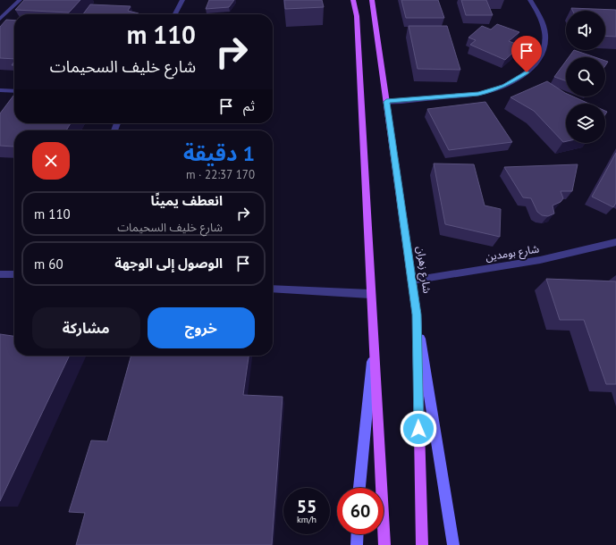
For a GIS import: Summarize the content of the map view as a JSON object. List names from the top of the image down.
{
  "streets": {
    "main road": ["شارع زهران"],
    "street": ["شارع بومدين"]
  },
  "crossings": [
    ["شارع بومدين", "شارع زهران"]
  ],
  "page": {
    "turn": ["110 m", "شارع خليف السحيمات"],
    "then": "ثم",
    "heading": ["1 دقيقة", "170 m · 22:37"],
    "list": [
      {
        "name": "انعطف يمينًا",
        "note": "شارع خليف السحيمات",
        "value": "110 m"
      },
      {
        "name": "الوصول إلى الوجهة",
        "value": "60 m"
      }
    ],
    "buttons": ["خروج", "مشاركة"],
    "speed": "55 km/h",
    "limit": "60"
  }
}
